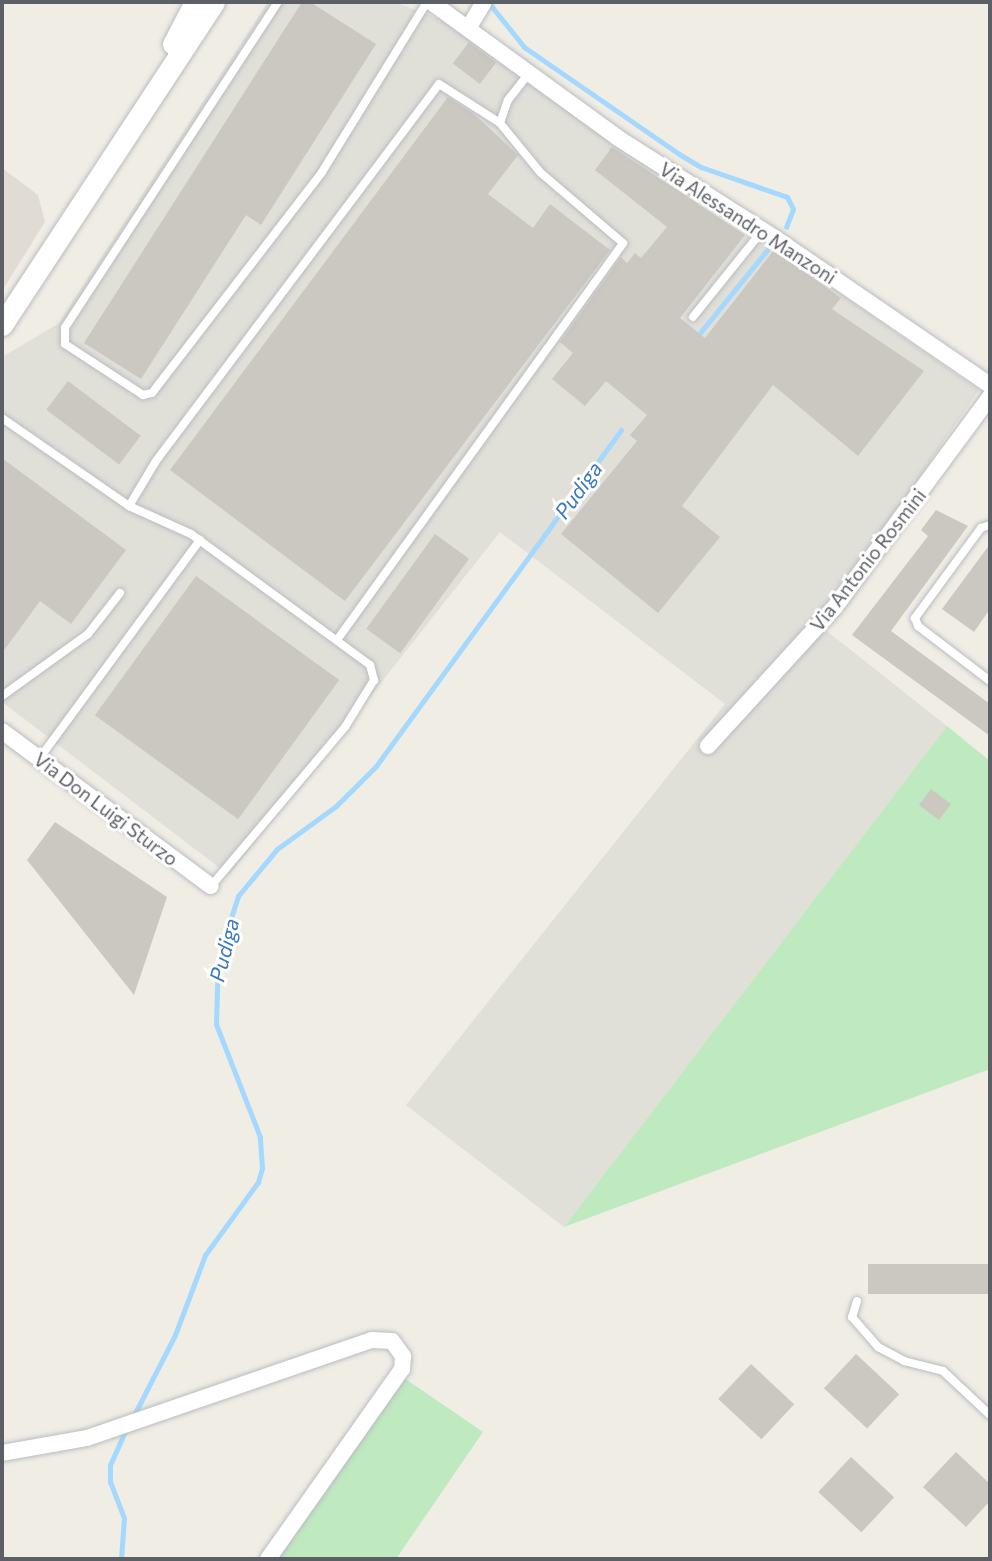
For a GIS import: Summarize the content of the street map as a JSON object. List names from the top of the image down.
{
  "streets": {
    "street": ["Via Alessandro Manzoni", "Via Antonio Rosmini", "Via Don Luigi Sturzo"]
  },
  "water": ["Pudiga"]
}
